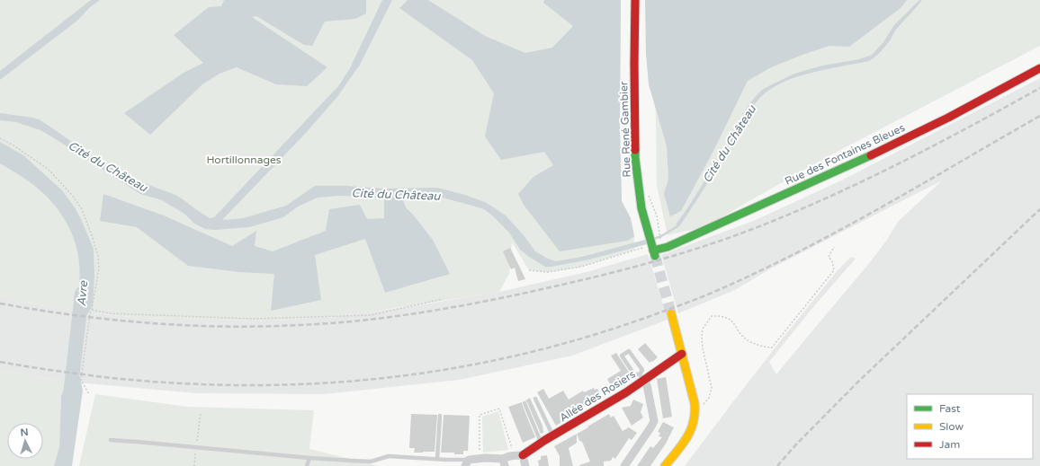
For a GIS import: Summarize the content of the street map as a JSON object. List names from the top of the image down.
{
  "streets": {
    "street": ["Rue René Gambier", "Rue des Fontaines Bleues", "Allée des Rosiers"]
  },
  "crossings": [
    ["Rue René Gambier", "Rue des Fontaines Bleues"]
  ],
  "water": ["Cité du Château", "Avre"],
  "parks": ["Hortillonnages"],
  "legend": ["Fast", "Slow", "Jam"],
  "north": "top"
}
